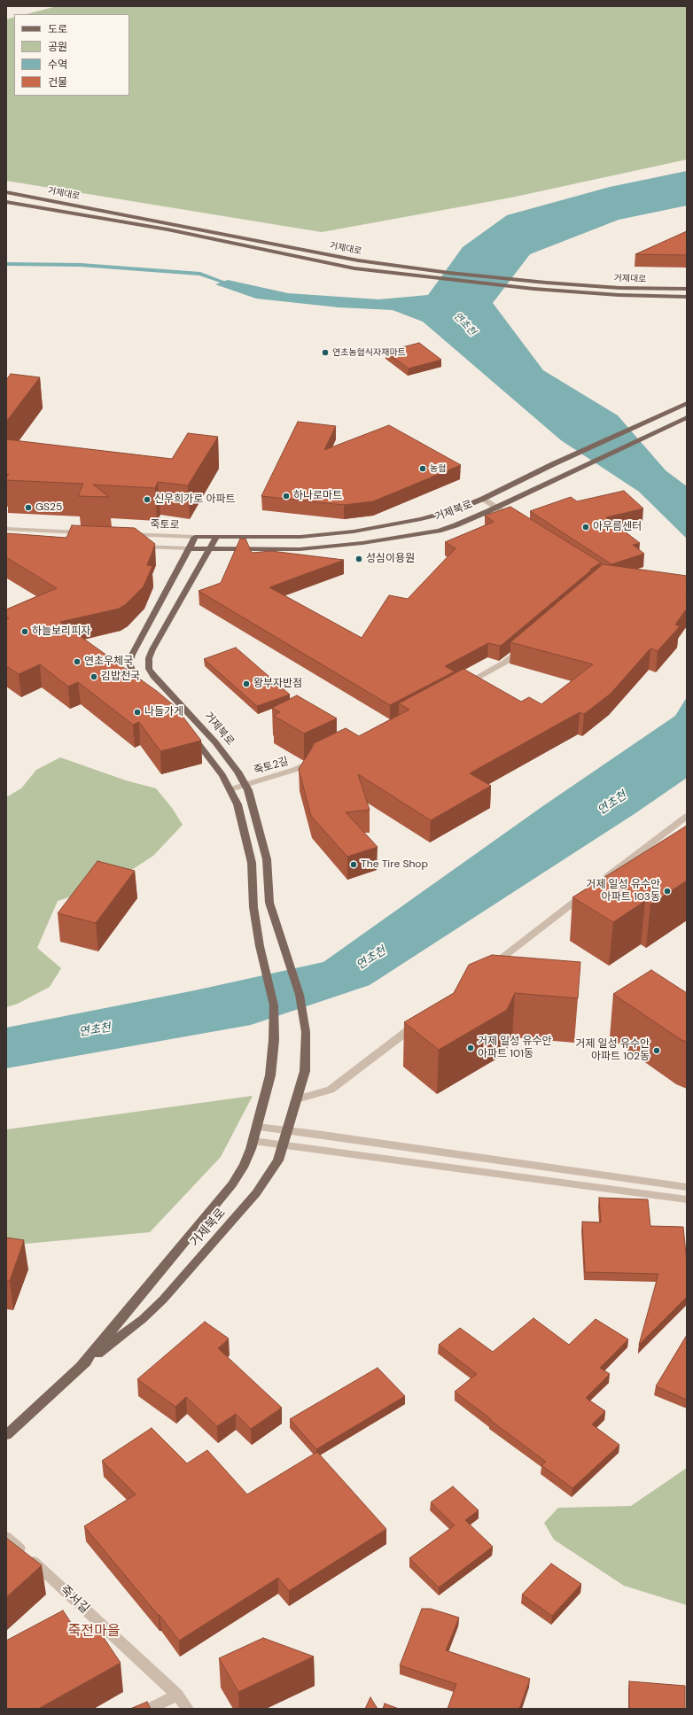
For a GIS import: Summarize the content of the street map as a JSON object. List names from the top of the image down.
{
  "streets": {
    "main road": ["거제대로", "거제북로"],
    "street": ["죽토로", "죽토2길", "죽서길"]
  },
  "crossings": [
    ["거제북로", "죽토로"],
    ["거제북로", "죽토2길"]
  ],
  "districts": ["죽전마을"],
  "water": ["연초천"],
  "places": [
    "연초농협식자재마트",
    "농협",
    "하나로마트",
    "신우희가로 아파트",
    "GS25",
    "아우름센터",
    "성심이용원",
    "하늘보리피자",
    "연초우체국",
    "김밥천국",
    "왕부자반점",
    "나들가게",
    "The Tire Shop",
    "거제 일성 유수안 아파트 103동",
    "거제 일성 유수안 아파트 101동",
    "거제 일성 유수안 아파트 102동"
  ],
  "legend": [
    "도로",
    "공원",
    "수역",
    "건물"
  ]
}
